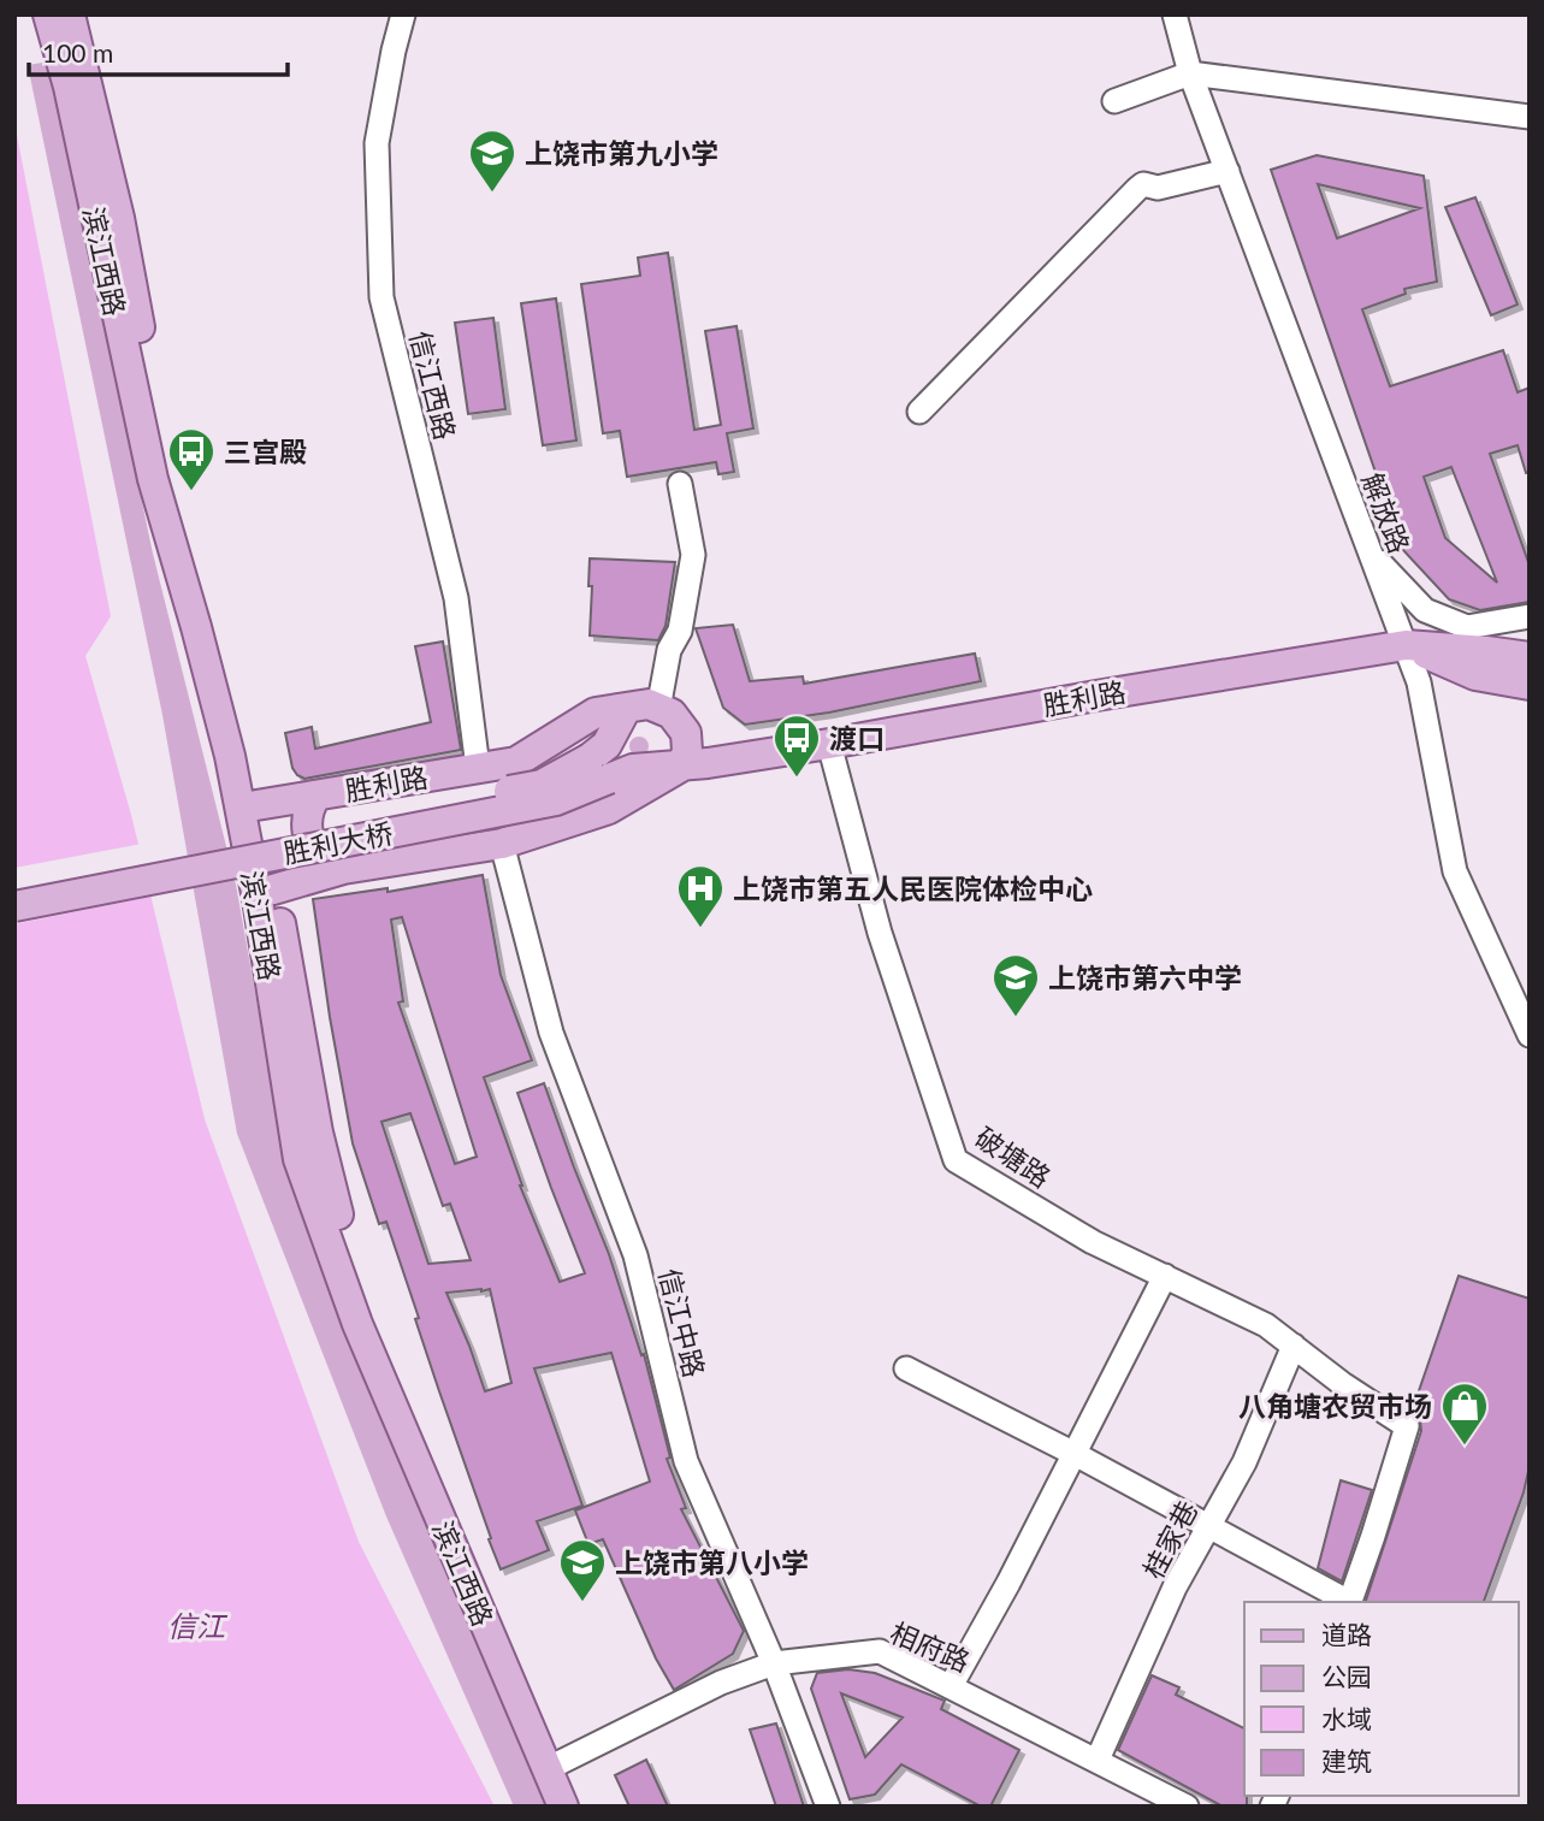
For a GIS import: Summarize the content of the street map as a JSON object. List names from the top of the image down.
{
  "streets": {
    "main road": ["滨江西路", "胜利路", "胜利大桥"],
    "street": [
      "信江西路",
      "解放路",
      "破塘路",
      "信江中路",
      "桂家巷",
      "相府路"
    ]
  },
  "crossings": [
    ["滨江西路", "胜利路"],
    ["滨江西路", "相府路"],
    ["信江西路", "胜利路"],
    ["解放路", "胜利路"],
    ["胜利路", "破塘路"],
    ["破塘路", "桂家巷"],
    ["信江中路", "相府路"],
    ["桂家巷", "相府路"]
  ],
  "water": ["信江"],
  "places": {
    "school or university": ["上饶市第九小学", "上饶市第六中学", "上饶市第八小学"],
    "bus stop": ["三宫殿", "渡口"],
    "hospital": ["上饶市第五人民医院体检中心"],
    "shop": ["八角塘农贸市场"]
  },
  "legend": [
    "道路",
    "公园",
    "水域",
    "建筑"
  ],
  "scale_bar": "100 m"
}
